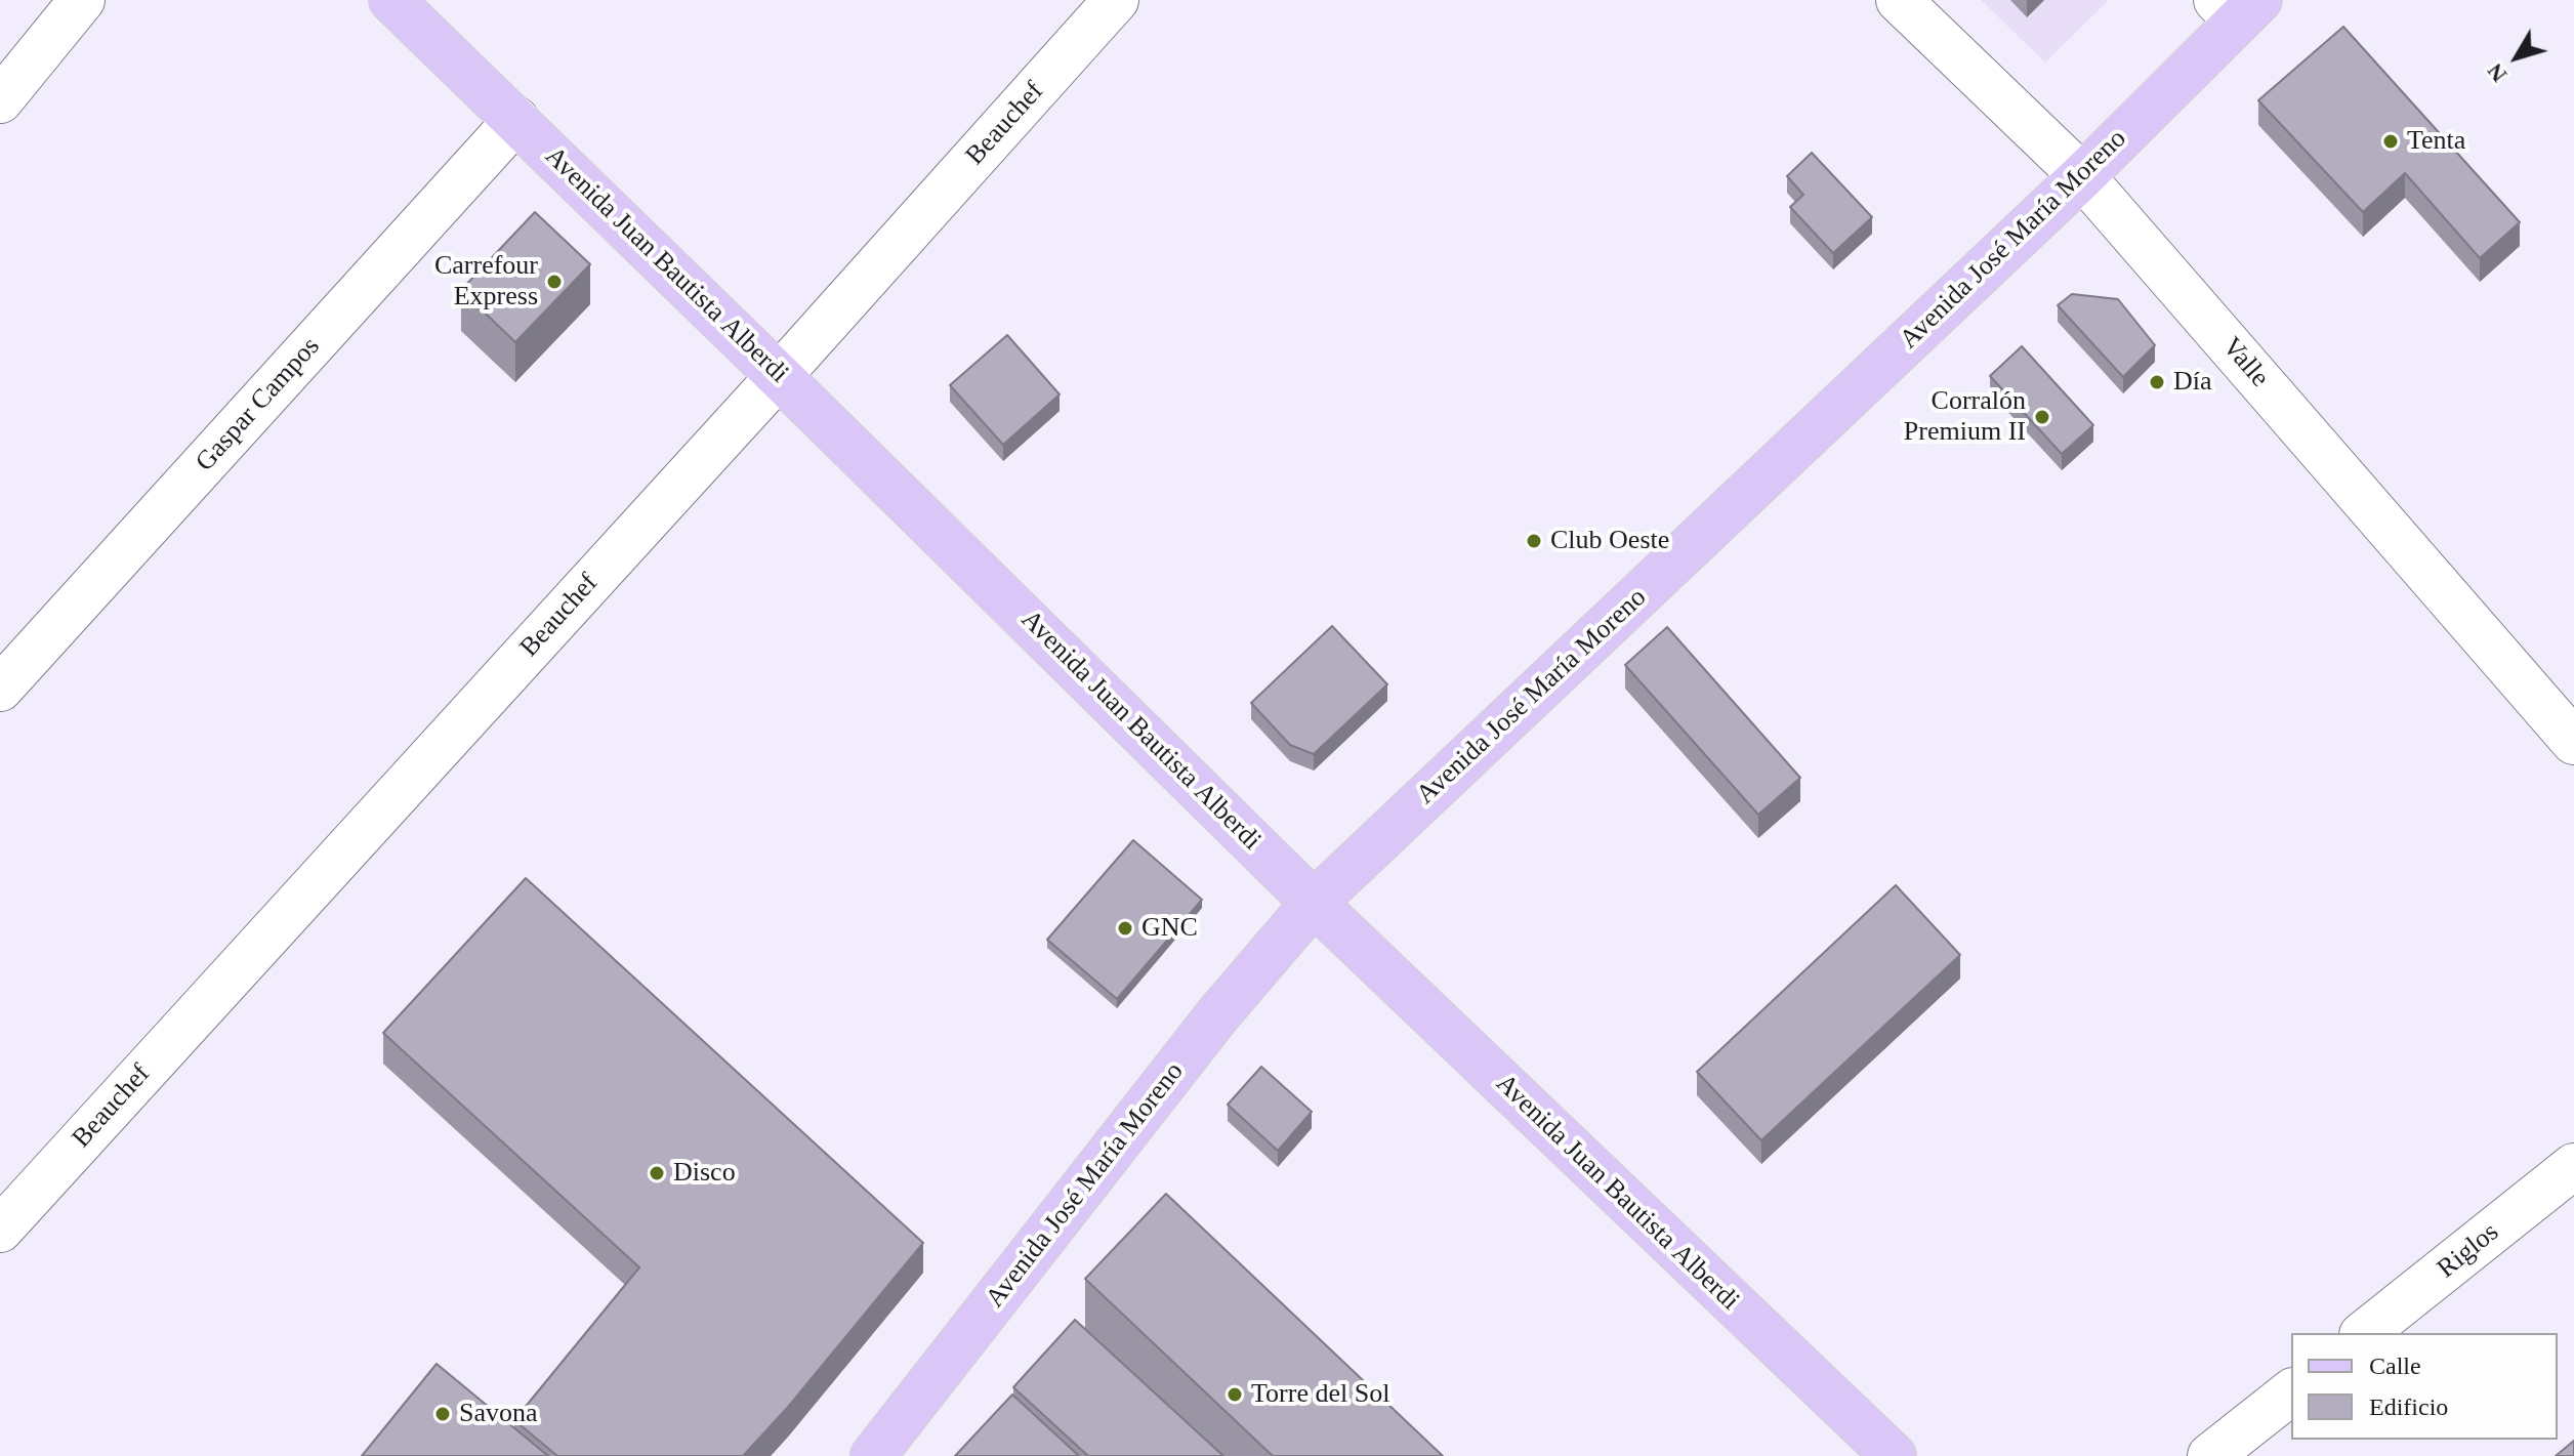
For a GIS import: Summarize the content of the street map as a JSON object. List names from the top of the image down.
{
  "streets": {
    "main road": ["Avenida José María Moreno", "Avenida Juan Bautista Alberdi"],
    "street": [
      "Beauchef",
      "Valle",
      "Gaspar Campos",
      "Riglos"
    ]
  },
  "crossings": [
    ["Beauchef", "Avenida Juan Bautista Alberdi"],
    ["Avenida José María Moreno", "Avenida Juan Bautista Alberdi"],
    ["Avenida José María Moreno", "Valle"],
    ["Avenida Juan Bautista Alberdi", "Gaspar Campos"]
  ],
  "places": [
    "Tenta",
    "Carrefour Express",
    "Día",
    "Corralón Premium II",
    "Club Oeste",
    "GNC",
    "Disco",
    "Torre del Sol",
    "Savona"
  ],
  "legend": ["Calle", "Edificio"],
  "north": "bottom left"
}
